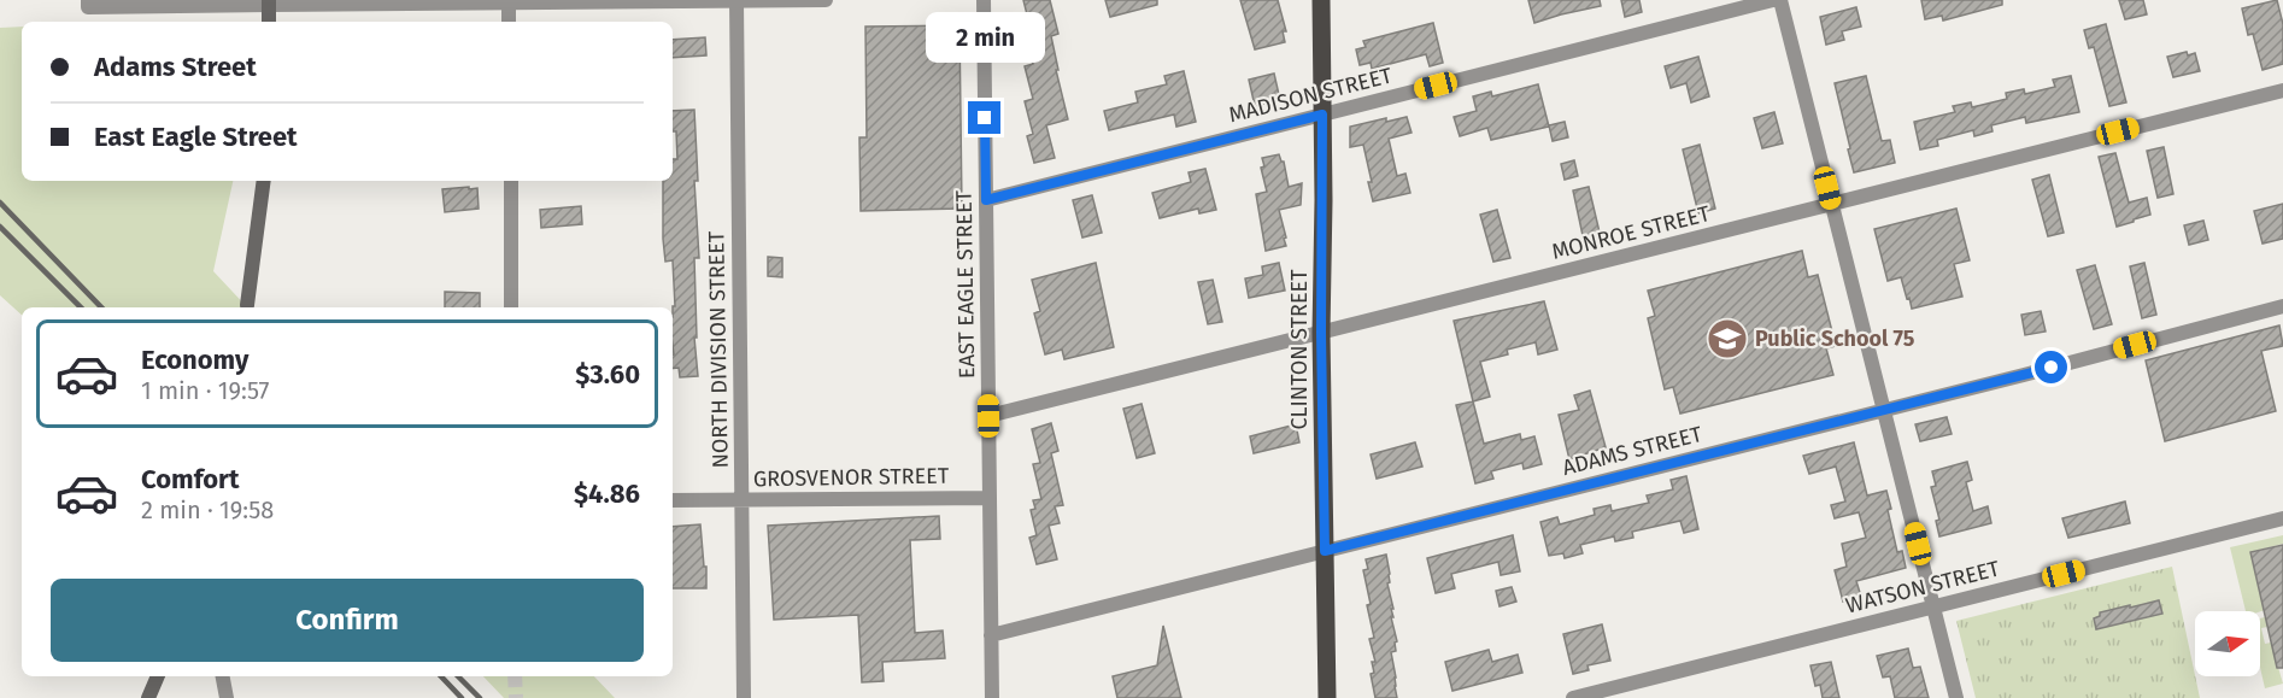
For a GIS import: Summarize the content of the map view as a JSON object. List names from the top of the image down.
{
  "streets": {
    "main road": ["CLINTON STREET"],
    "street": [
      "MADISON STREET",
      "MONROE STREET",
      "EAST EAGLE STREET",
      "NORTH DIVISION STREET",
      "ADAMS STREET",
      "GROSVENOR STREET",
      "WATSON STREET"
    ]
  },
  "crossings": [
    ["MADISON STREET", "EAST EAGLE STREET"],
    ["MADISON STREET", "CLINTON STREET"],
    ["MONROE STREET", "EAST EAGLE STREET"],
    ["MONROE STREET", "CLINTON STREET"],
    ["EAST EAGLE STREET", "ADAMS STREET"],
    ["EAST EAGLE STREET", "GROSVENOR STREET"],
    ["NORTH DIVISION STREET", "GROSVENOR STREET"],
    ["CLINTON STREET", "ADAMS STREET"]
  ],
  "places": {
    "school or university": ["Public School 75"]
  },
  "north": "right",
  "page": {
    "bubble": "2 min",
    "banner": ["Adams Street", "East Eagle Street"],
    "list": [
      {
        "name": "Economy",
        "note": "1 min · 19:57",
        "value": "$3.60"
      },
      {
        "name": "Comfort",
        "note": "2 min · 19:58",
        "value": "$4.86"
      }
    ],
    "buttons": "Confirm"
  }
}
